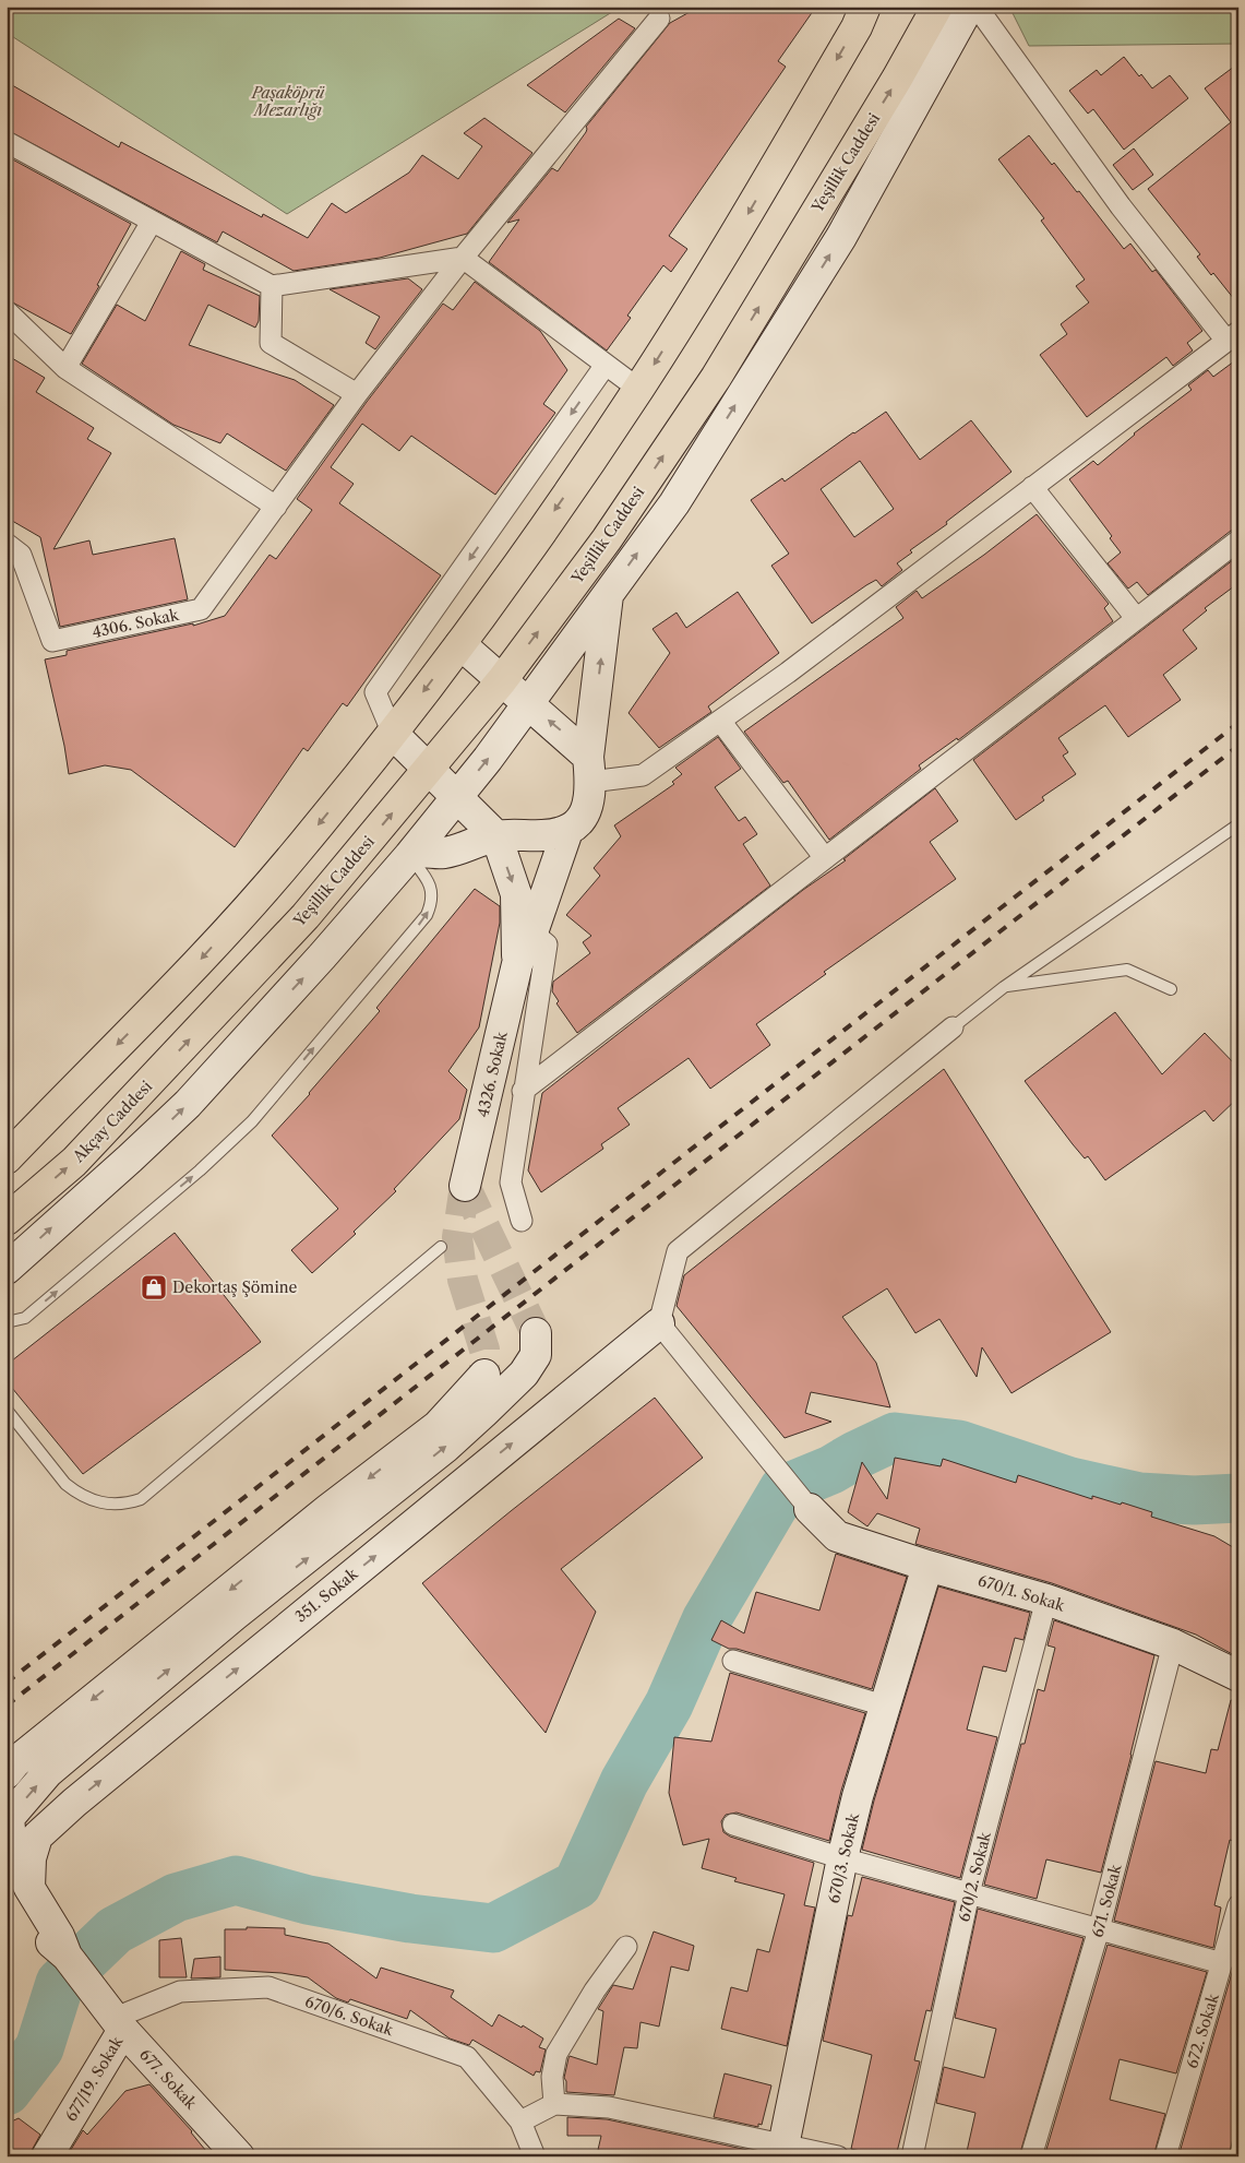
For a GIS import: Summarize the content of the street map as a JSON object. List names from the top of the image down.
{
  "streets": {
    "highway": ["Yeşillik Caddesi", "Akçay Caddesi"],
    "street": [
      "4306. Sokak",
      "4326. Sokak",
      "670/1. Sokak",
      "351. Sokak",
      "670/3. Sokak",
      "670/2. Sokak",
      "671. Sokak",
      "670/6. Sokak",
      "672. Sokak",
      "677/19. Sokak",
      "677. Sokak"
    ]
  },
  "crossings": [
    ["Yeşillik Caddesi", "Akçay Caddesi"],
    ["670/1. Sokak", "670/3. Sokak"],
    ["670/1. Sokak", "670/2. Sokak"],
    ["670/1. Sokak", "671. Sokak"],
    ["351. Sokak", "677. Sokak"],
    ["670/6. Sokak", "677/19. Sokak"],
    ["670/6. Sokak", "677. Sokak"],
    ["677/19. Sokak", "677. Sokak"]
  ],
  "parks": ["Paşaköprü Mezarlığı"],
  "places": {
    "shop": ["Dekortaş Şömine"]
  }
}
